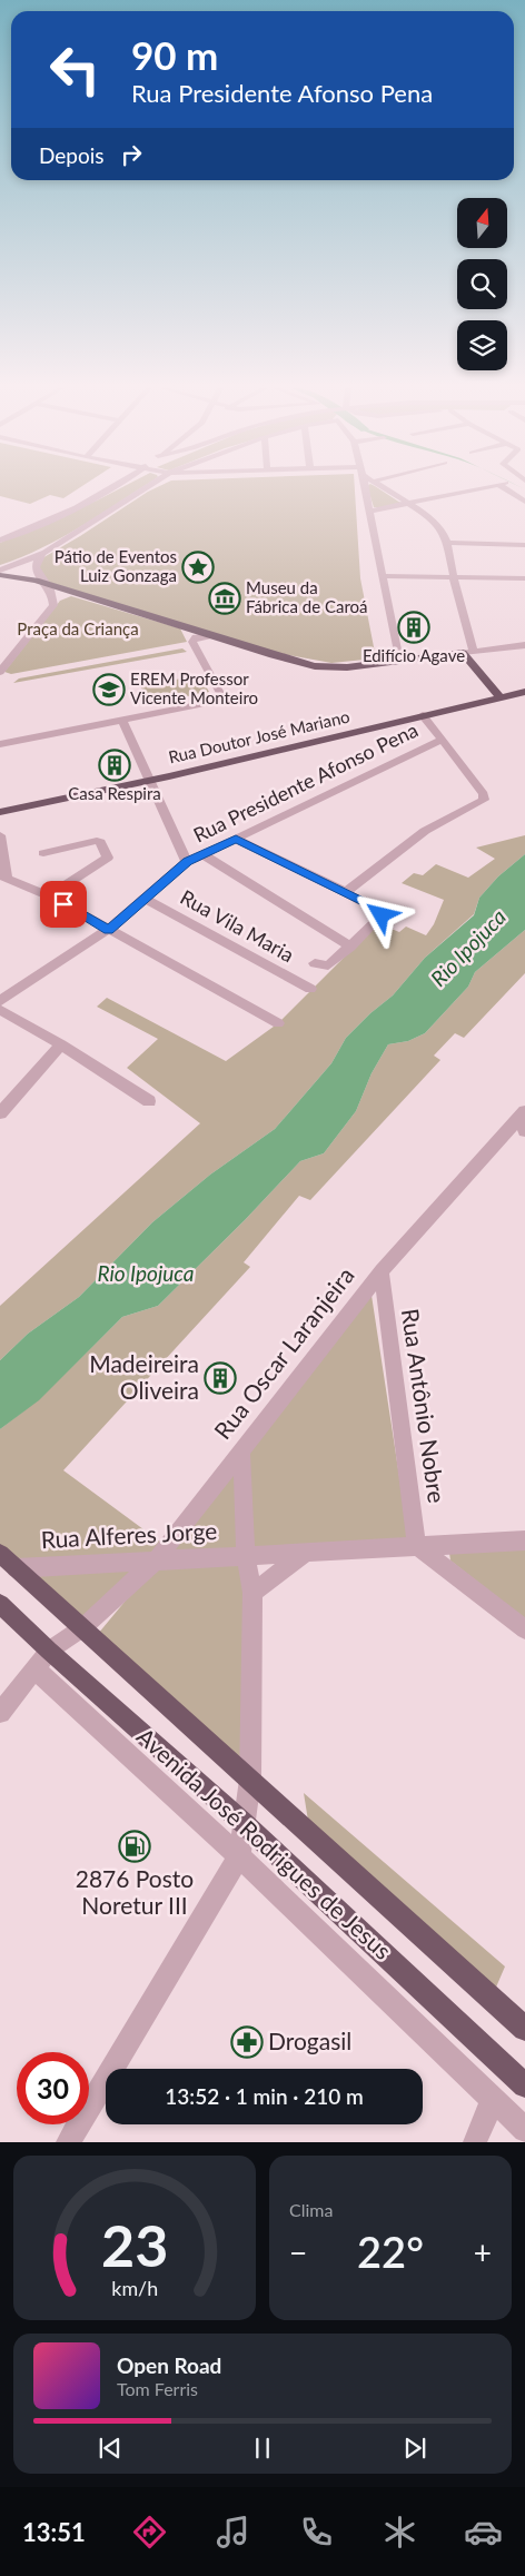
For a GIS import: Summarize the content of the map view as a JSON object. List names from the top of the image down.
{
  "streets": {
    "main road": ["Rua Doutor José Mariano", "Avenida José Rodrigues de Jesus"],
    "street": [
      "Rua Presidente Afonso Pena",
      "Rua Vila Maria",
      "Rua Oscar Laranjeira",
      "Rua Antônio Nobre",
      "Rua Alferes Jorge"
    ]
  },
  "crossings": [
    ["Rua Presidente Afonso Pena", "Rua Vila Maria"],
    ["Rua Oscar Laranjeira", "Rua Antônio Nobre"],
    ["Rua Oscar Laranjeira", "Rua Alferes Jorge"],
    ["Rua Oscar Laranjeira", "Avenida José Rodrigues de Jesus"],
    ["Rua Antônio Nobre", "Rua Alferes Jorge"],
    ["Rua Alferes Jorge", "Avenida José Rodrigues de Jesus"]
  ],
  "water": ["Rio Ipojuca"],
  "parks": ["Praça da Criança"],
  "places": {
    "place": ["Pátio de Eventos Luiz Gonzaga"],
    "museum": ["Museu da Fábrica de Caroá"],
    "building": ["Edifício Agave", "Casa Respira", "Madeireira Oliveira"],
    "school or university": ["EREM Professor Vicente Monteiro"],
    "fuel station": ["2876 Posto Noretur III"],
    "pharmacy": ["Drogasil"]
  },
  "north": "top",
  "page": {
    "turn": ["90 m", "Rua Presidente Afonso Pena"],
    "then": "Depois",
    "limit": "30",
    "trip": "13:52 · 1 min · 210 m",
    "tile": "Clima",
    "heat": ["−", "22°", "+"],
    "song": ["Open Road", "Tom Ferris"],
    "tabs": "13:51",
    "gauge": ["23", "km/h"]
  }
}
